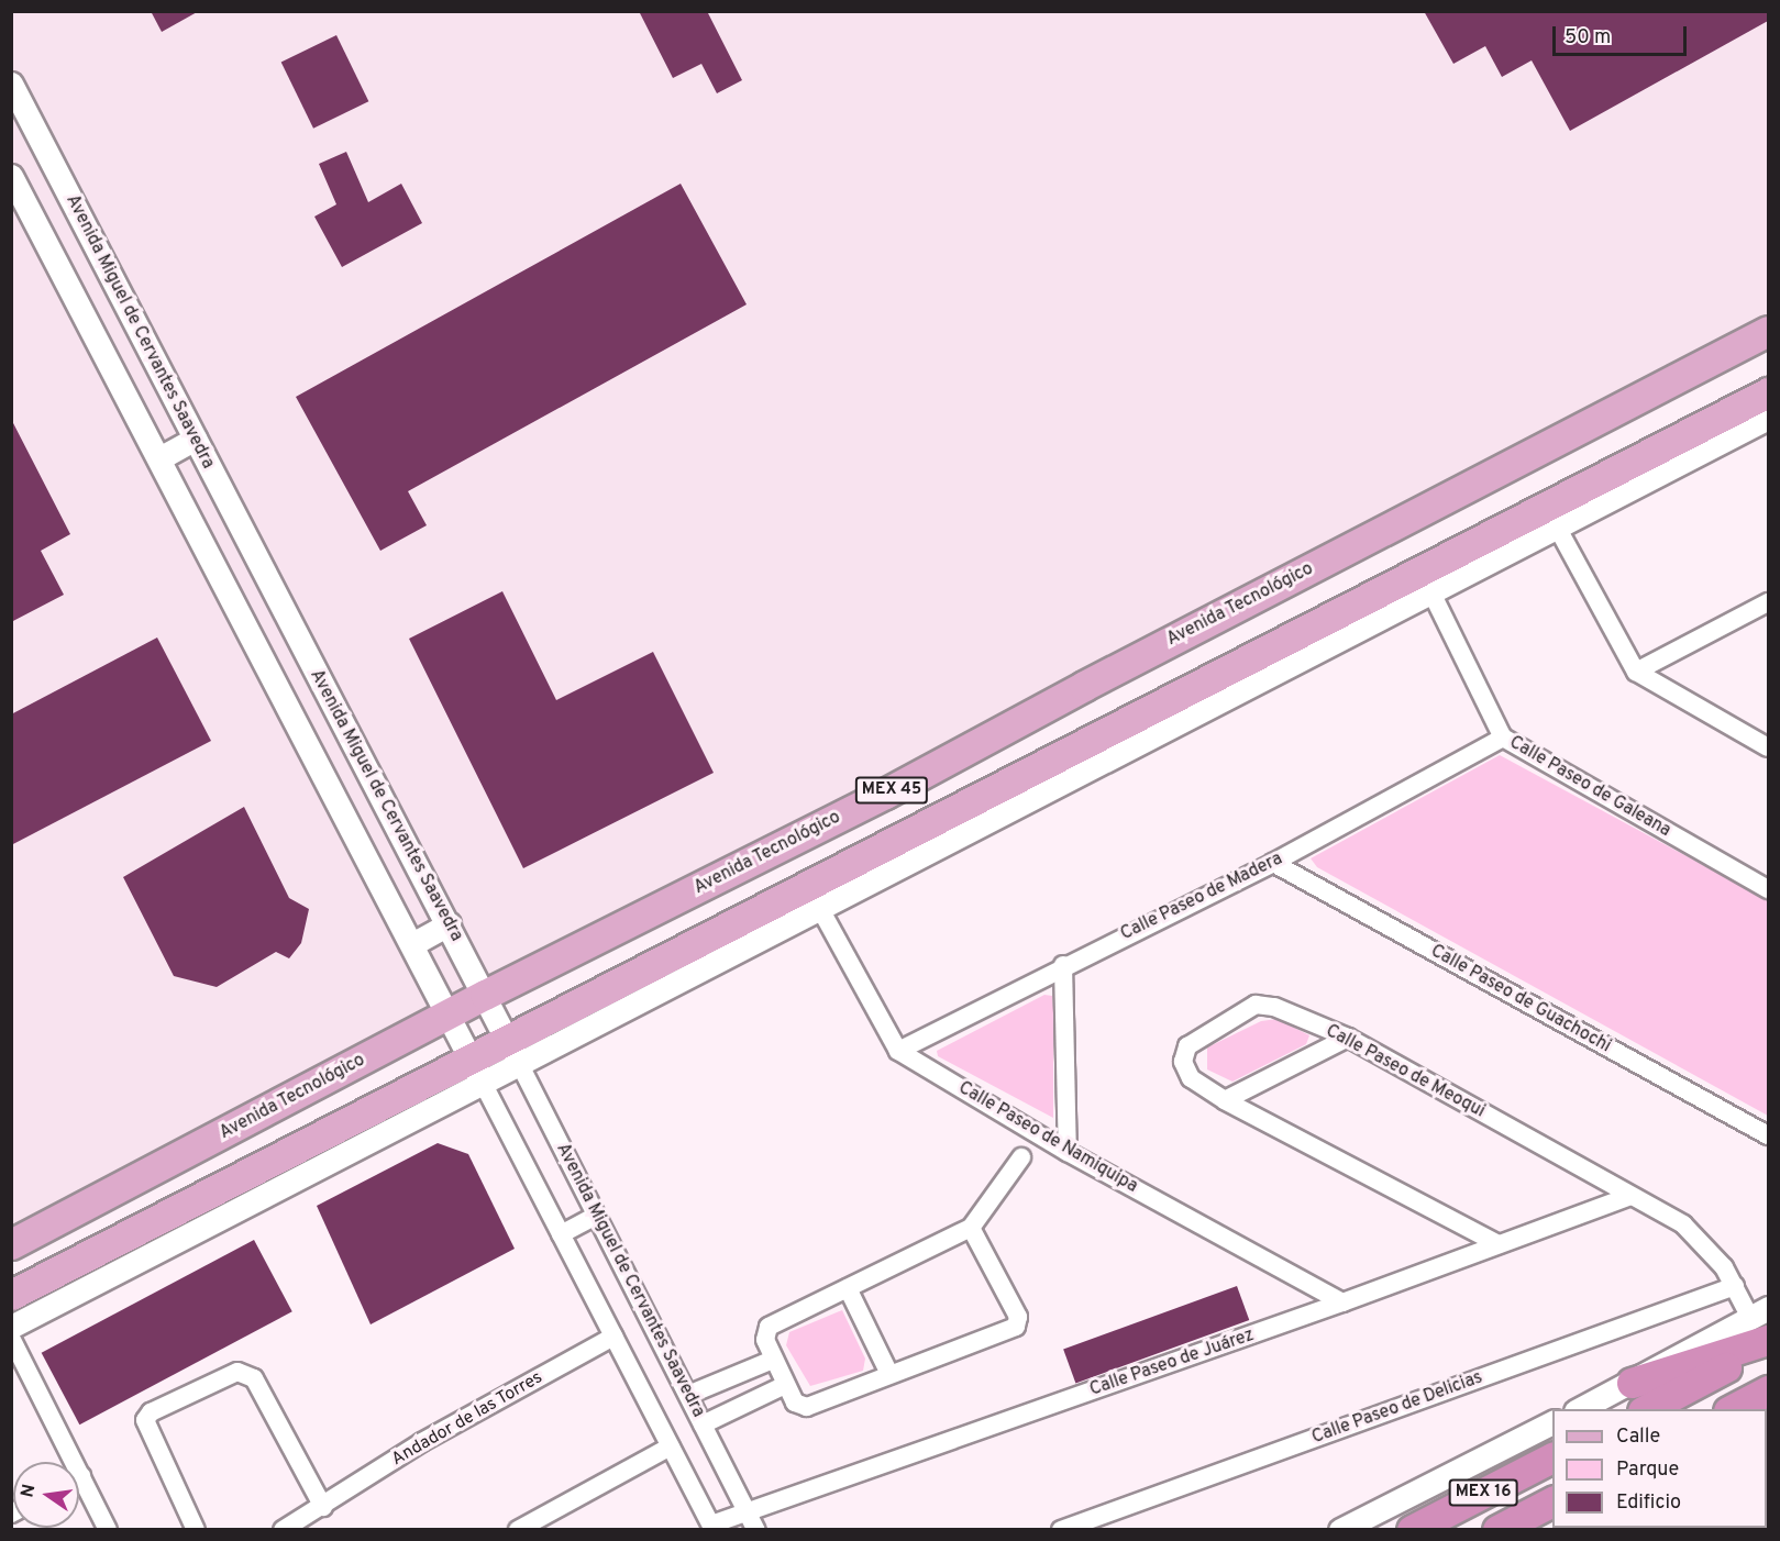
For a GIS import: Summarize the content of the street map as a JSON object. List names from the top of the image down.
{
  "streets": {
    "highway": ["MEX 16"],
    "main road": ["Avenida Tecnológico", "MEX 45"],
    "street": [
      "Avenida Miguel de Cervantes Saavedra",
      "Calle Paseo de Galeana",
      "Calle Paseo de Madera",
      "Calle Paseo de Guachochi",
      "Calle Paseo de Meoqui",
      "Calle Paseo de Namiquipa",
      "Calle Paseo de Juárez",
      "Calle Paseo de Delicias",
      "Andador de las Torres"
    ]
  },
  "crossings": [
    ["Avenida Miguel de Cervantes Saavedra", "Avenida Tecnológico"],
    ["Avenida Miguel de Cervantes Saavedra", "MEX 45"],
    ["Avenida Miguel de Cervantes Saavedra", "Calle Paseo de Juárez"],
    ["Calle Paseo de Galeana", "MEX 45"],
    ["Calle Paseo de Galeana", "Calle Paseo de Madera"],
    ["Calle Paseo de Madera", "Calle Paseo de Guachochi"],
    ["Calle Paseo de Madera", "Calle Paseo de Namiquipa"],
    ["Calle Paseo de Meoqui", "Calle Paseo de Juárez"],
    ["Calle Paseo de Meoqui", "Calle Paseo de Delicias"],
    ["Calle Paseo de Namiquipa", "Calle Paseo de Juárez"]
  ],
  "legend": ["Calle", "Parque", "Edificio"],
  "scale_bar": "50 m",
  "north": "left"
}
